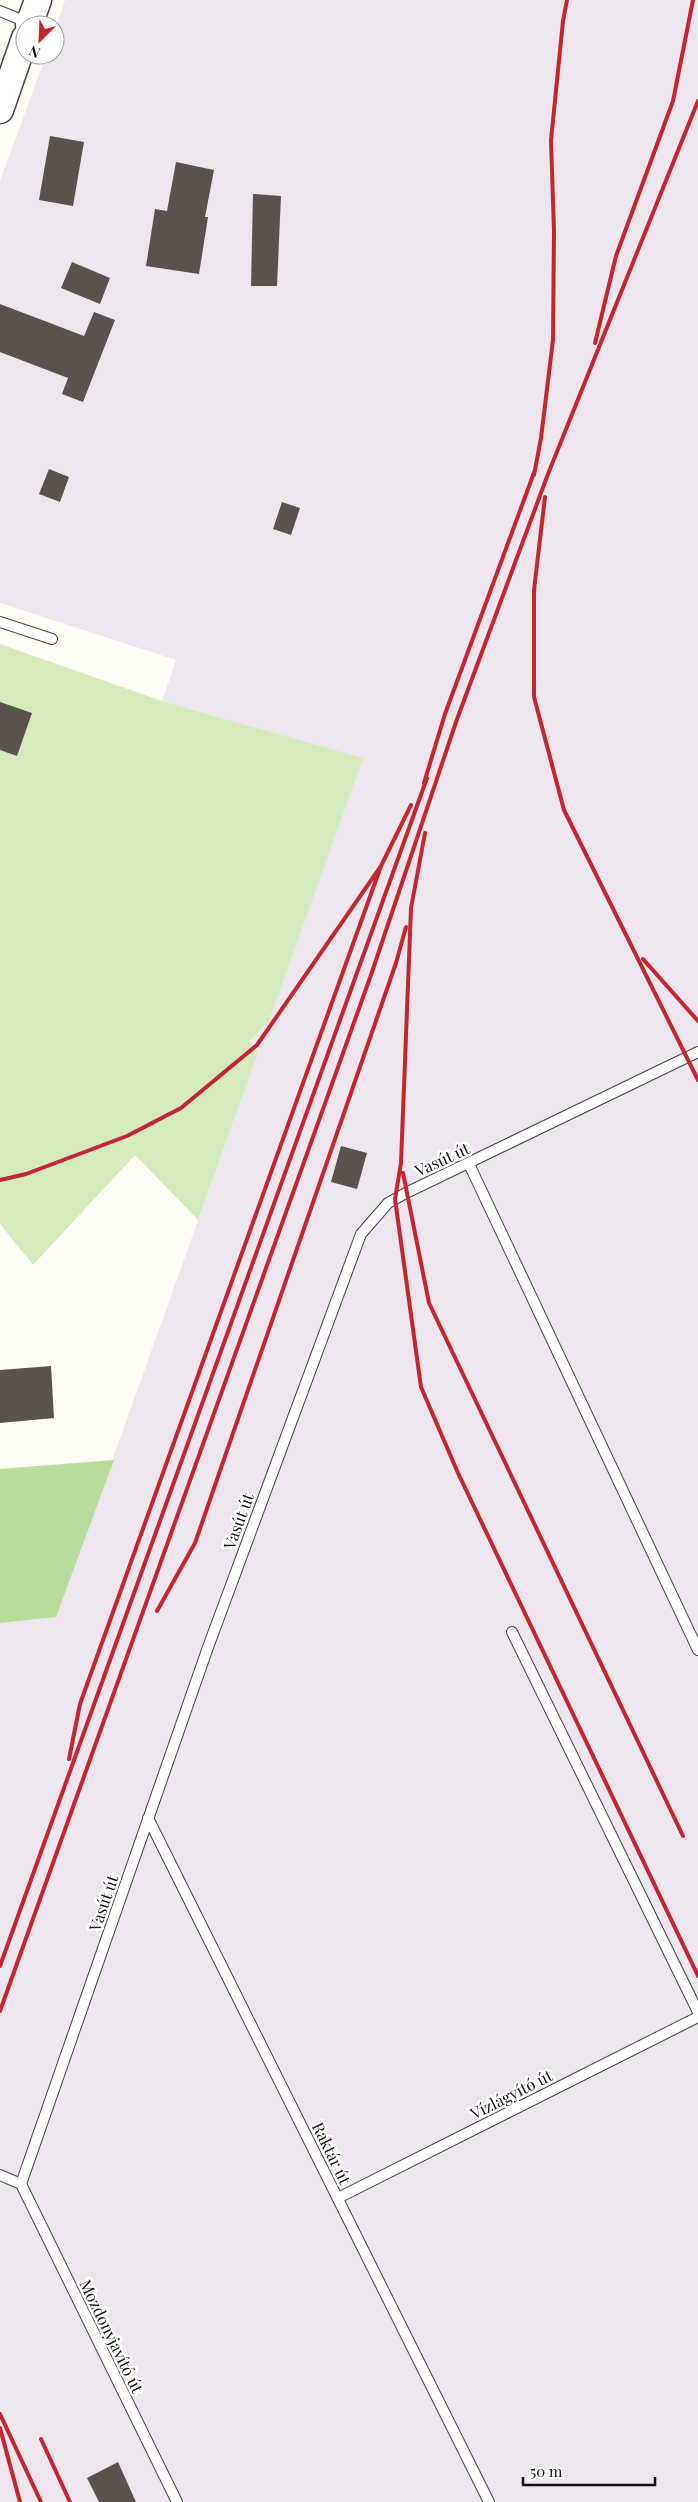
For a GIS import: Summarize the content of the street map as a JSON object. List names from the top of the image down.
{
  "streets": {
    "lane": [
      "Vasút út",
      "Vízlágyító út",
      "Raktár út",
      "Mozdonyjavító út"
    ]
  },
  "crossings": [
    ["Vasút út", "Raktár út"],
    ["Vasút út", "Mozdonyjavító út"],
    ["Vízlágyító út", "Raktár út"]
  ],
  "scale_bar": "50 m",
  "north": "bottom left"
}
